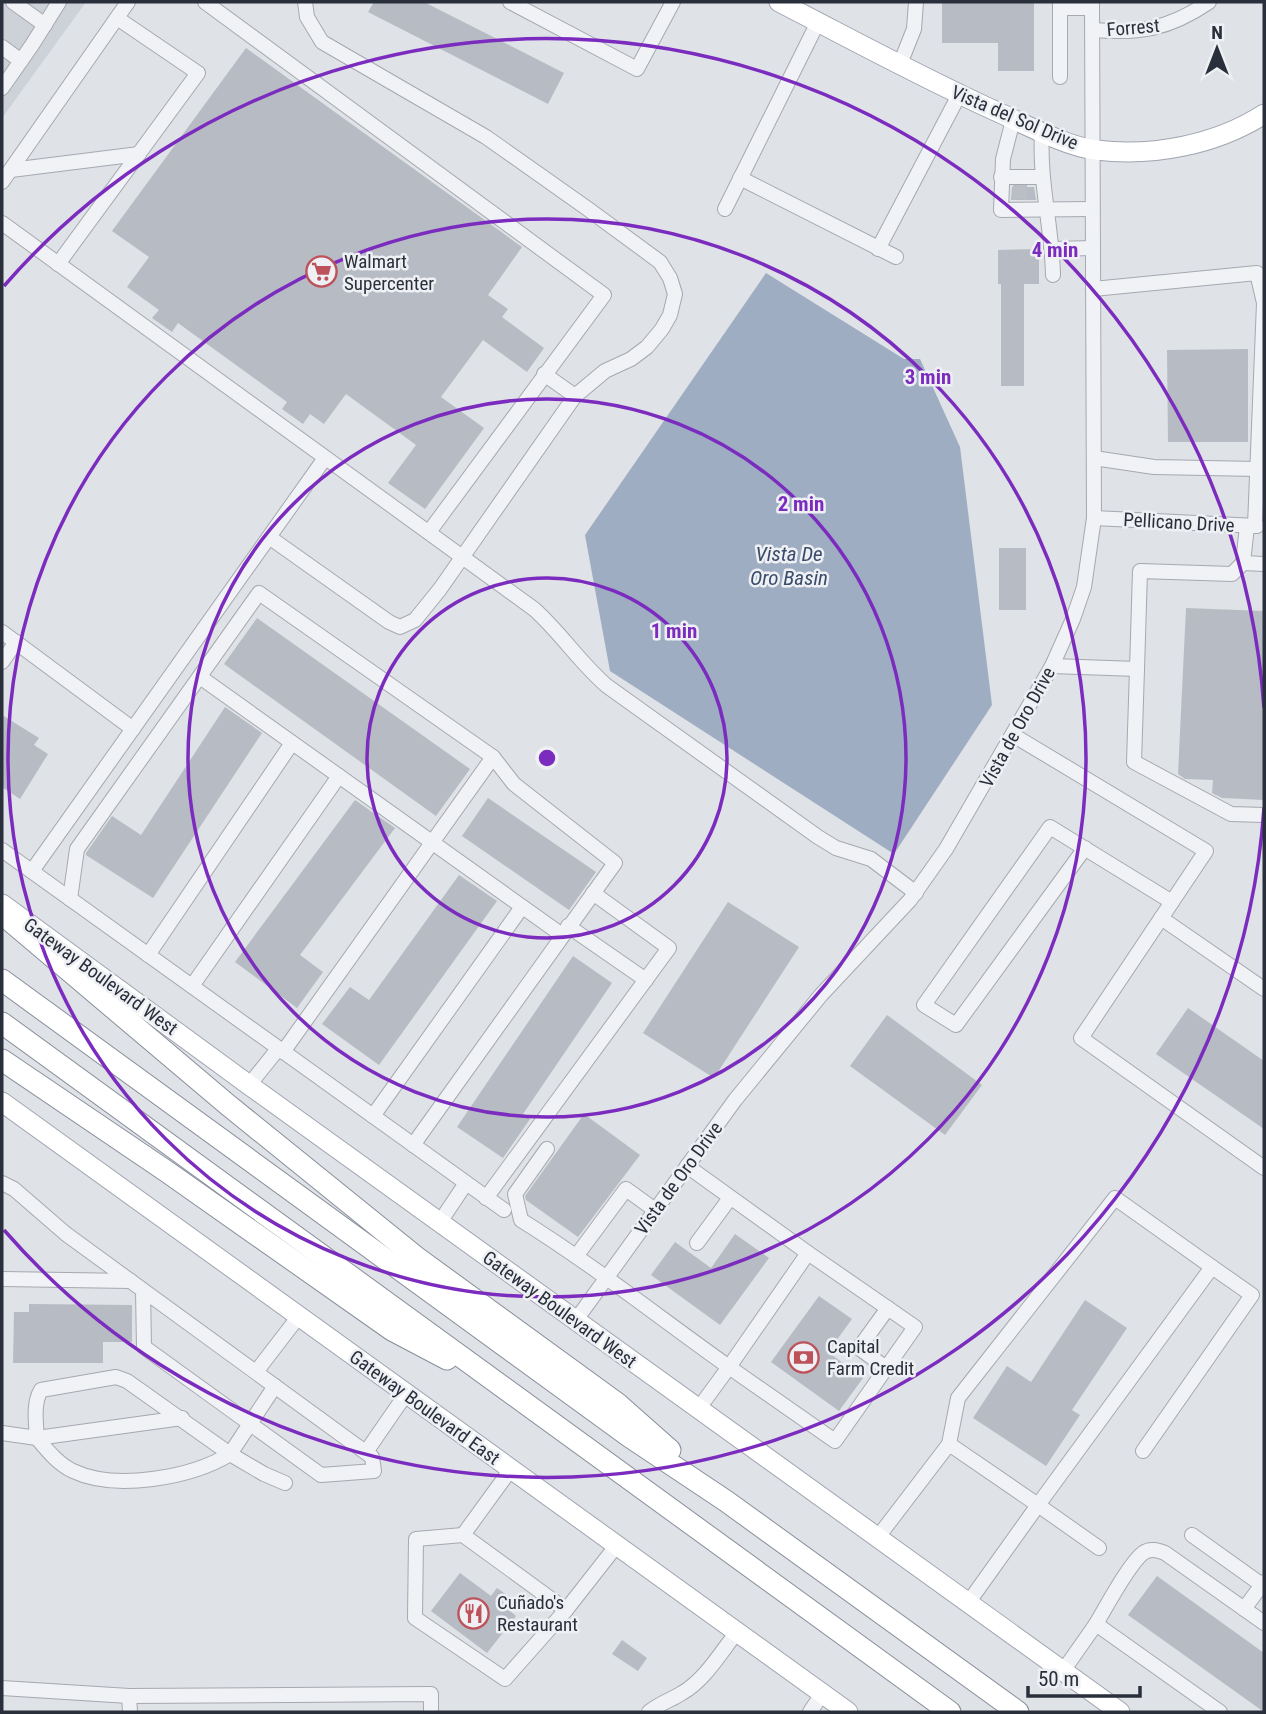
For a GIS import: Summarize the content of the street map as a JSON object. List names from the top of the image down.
{
  "streets": {
    "main road": ["Vista del Sol Drive", "Gateway Boulevard West", "Gateway Boulevard East"],
    "street": ["Forrest", "Pellicano Drive", "Vista de Oro Drive"]
  },
  "crossings": [
    ["Forrest", "Vista de Oro Drive"],
    ["Vista del Sol Drive", "Vista de Oro Drive"],
    ["Pellicano Drive", "Vista de Oro Drive"],
    ["Vista de Oro Drive", "Gateway Boulevard West"]
  ],
  "water": ["Vista De Oro Basin"],
  "places": {
    "supermarket": ["Walmart Supercenter"],
    "bank": ["Capital Farm Credit"],
    "restaurant": ["Cuñado's Restaurant"]
  },
  "scale_bar": "50 m",
  "north": "top",
  "rings": [
    "4 min",
    "3 min",
    "2 min",
    "1 min"
  ]
}
